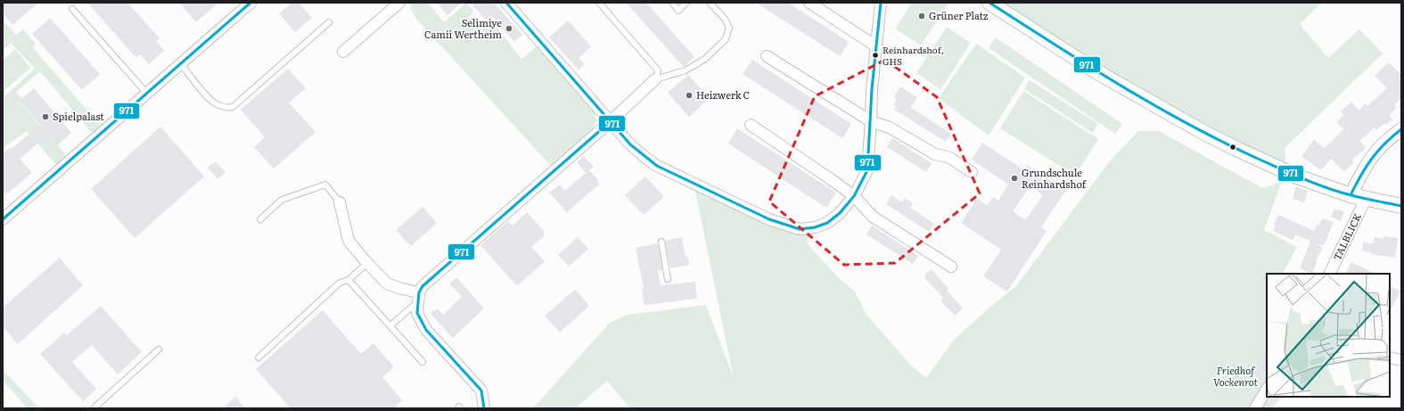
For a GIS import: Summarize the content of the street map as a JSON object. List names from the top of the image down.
{
  "streets": {
    "street": ["TALBLICK"]
  },
  "parks": ["Friedhof Vockenrot"],
  "places": [
    "Grüner Platz",
    "Selimiye Camii Wertheim",
    "Reinhardshof, GHS",
    "Heizwerk C",
    "Spielpalast",
    "Grundschule Reinhardshof"
  ],
  "lines": ["transit line 971"]
}
